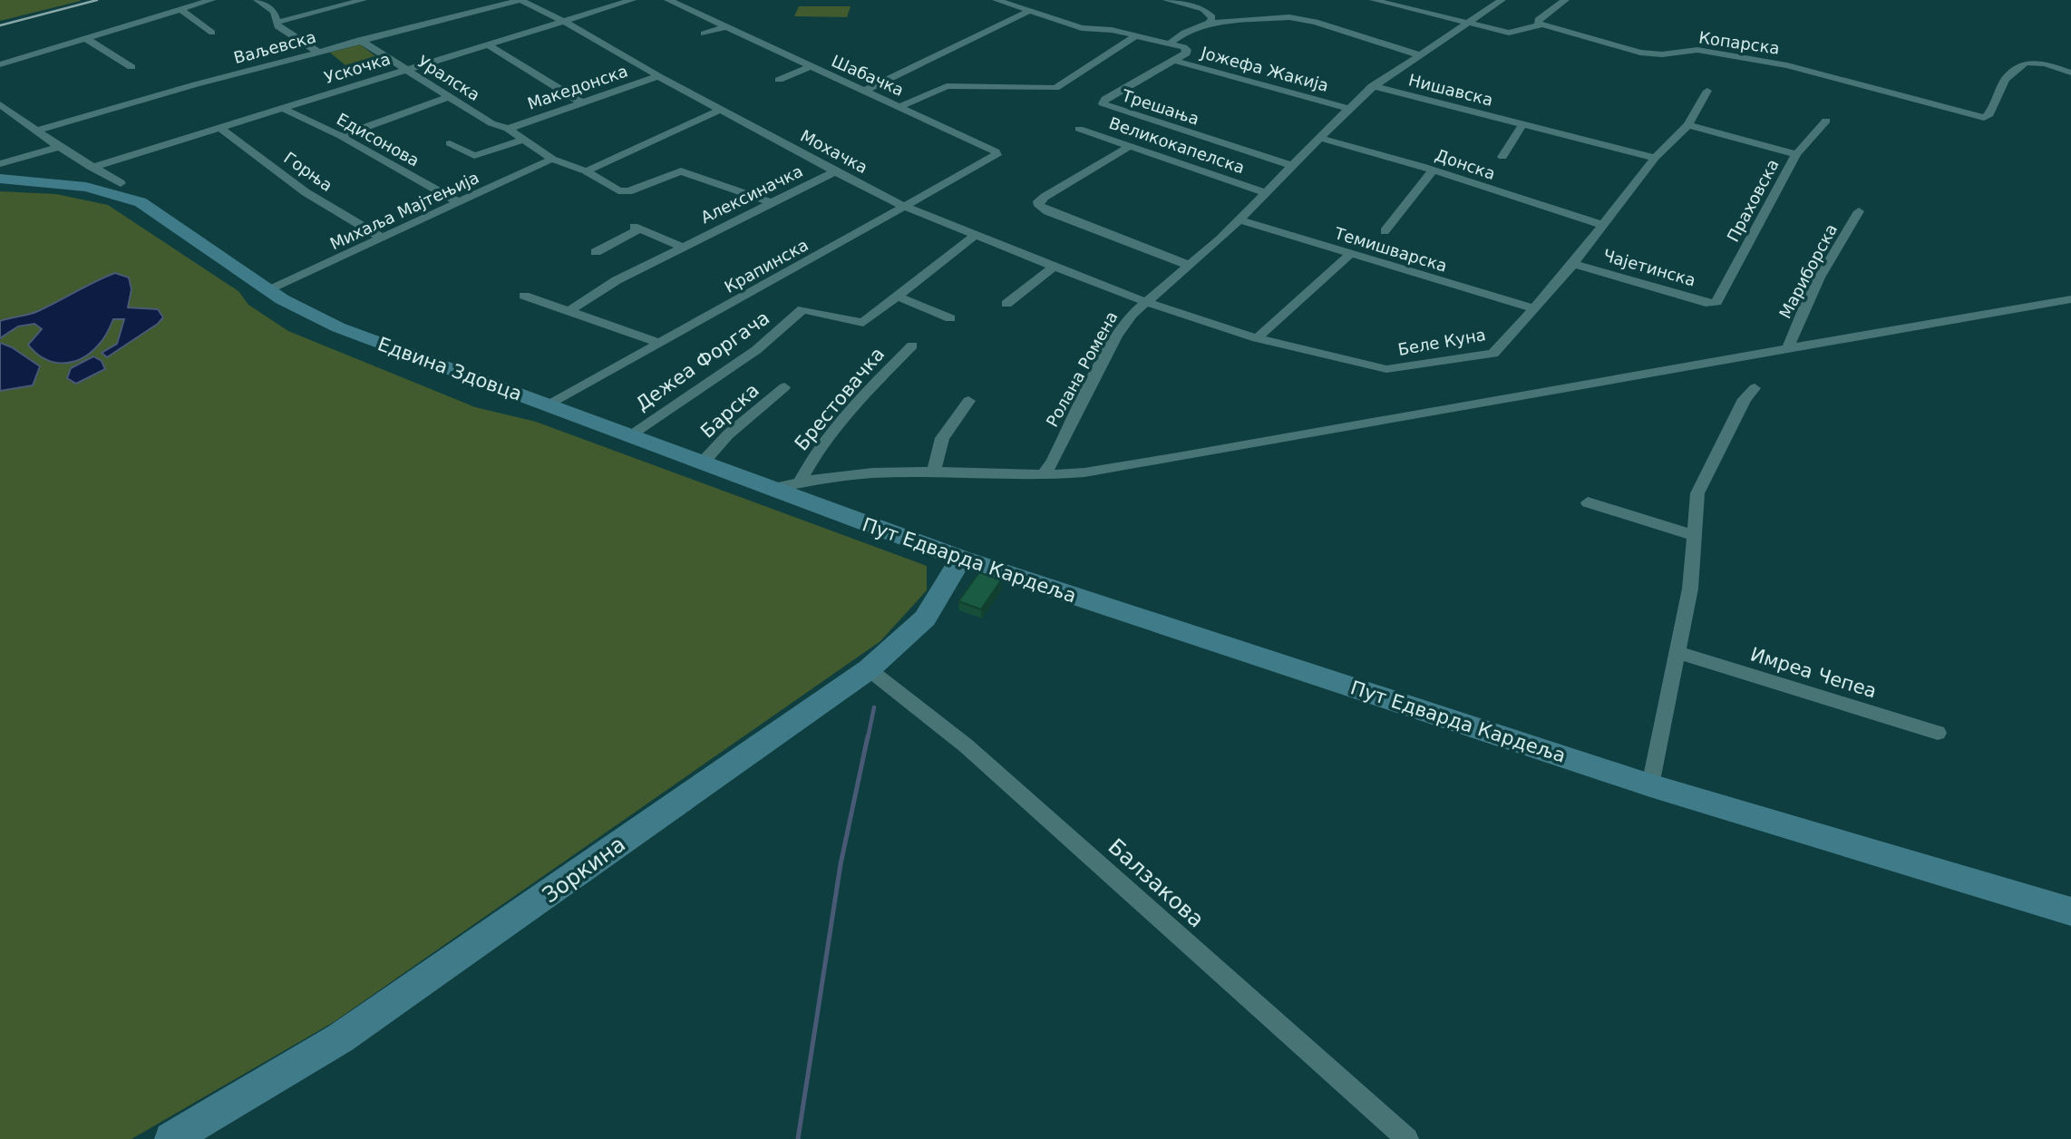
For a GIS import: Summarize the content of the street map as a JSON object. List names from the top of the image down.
{
  "streets": {
    "main road": ["Едвина Здовца", "Пут Едварда Кардеља", "Зоркина"],
    "street": [
      "Копарска",
      "Ваљевска",
      "Ускочка",
      "Јожефа Жакија",
      "Шабачка",
      "Уралска",
      "Македонска",
      "Нишавска",
      "Трешања",
      "Едисонова",
      "Великокапелска",
      "Мохачка",
      "Донска",
      "Горња",
      "Алексиначка",
      "Праховска",
      "Михаља Мајтењија",
      "Темишварска",
      "Крапинска",
      "Чајетинска",
      "Мариборска",
      "Беле Куна",
      "Дежеа Форгача",
      "Ролана Ромена",
      "Брестовачка",
      "Барска",
      "Имреа Чепеа",
      "Балзакова"
    ]
  },
  "crossings": [
    ["Ваљевска", "Уралска"],
    ["Ваљевска", "Мохачка"],
    ["Ускочка", "Уралска"],
    ["Ускочка", "Едисонова"],
    ["Ускочка", "Мохачка"],
    ["Ускочка", "Горња"],
    ["Јожефа Жакија", "Трешања"],
    ["Јожефа Жакија", "Ролана Ромена"],
    ["Шабачка", "Крапинска"],
    ["Уралска", "Македонска"],
    ["Уралска", "Алексиначка"],
    ["Уралска", "Михаља Мајтењија"],
    ["Македонска", "Мохачка"],
    ["Нишавска", "Беле Куна"],
    ["Нишавска", "Ролана Ромена"],
    ["Трешања", "Ролана Ромена"],
    ["Едисонова", "Михаља Мајтењија"],
    ["Великокапелска", "Ролана Ромена"],
    ["Мохачка", "Алексиначка"],
    ["Мохачка", "Крапинска"],
    ["Мохачка", "Беле Куна"],
    ["Мохачка", "Дежеа Форгача"],
    ["Мохачка", "Ролана Ромена"],
    ["Донска", "Беле Куна"],
    ["Донска", "Ролана Ромена"],
    ["Горња", "Михаља Мајтењија"],
    ["Праховска", "Чајетинска"],
    ["Михаља Мајтењија", "Едвина Здовца"],
    ["Темишварска", "Беле Куна"],
    ["Темишварска", "Ролана Ромена"],
    ["Крапинска", "Едвина Здовца"],
    ["Чајетинска", "Беле Куна"],
    ["Беле Куна", "Ролана Ромена"],
    ["Дежеа Форгача", "Едвина Здовца"],
    ["Едвина Здовца", "Барска"],
    ["Едвина Здовца", "Пут Едварда Кардеља"],
    ["Пут Едварда Кардеља", "Зоркина"],
    ["Зоркина", "Балзакова"]
  ]
}
